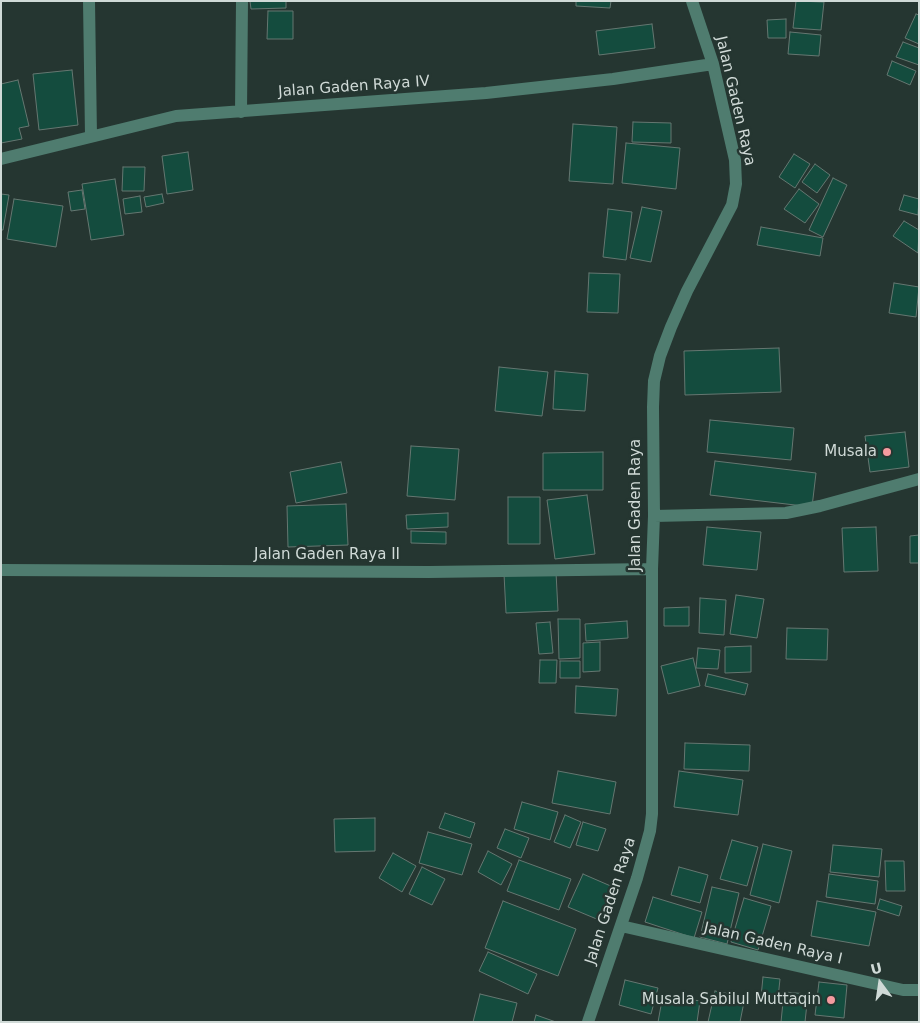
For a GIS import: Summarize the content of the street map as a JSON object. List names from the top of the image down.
{
  "streets": {
    "street": [
      "Jalan Gaden Raya IV",
      "Jalan Gaden Raya",
      "Jalan Gaden Raya II",
      "Jalan Gaden Raya I"
    ]
  },
  "crossings": [
    ["Jalan Gaden Raya IV", "Jalan Gaden Raya"],
    ["Jalan Gaden Raya", "Jalan Gaden Raya II"],
    ["Jalan Gaden Raya", "Jalan Gaden Raya I"]
  ],
  "places": ["Musala", "Musala Sabilul Muttaqin"],
  "north": "top"
}
